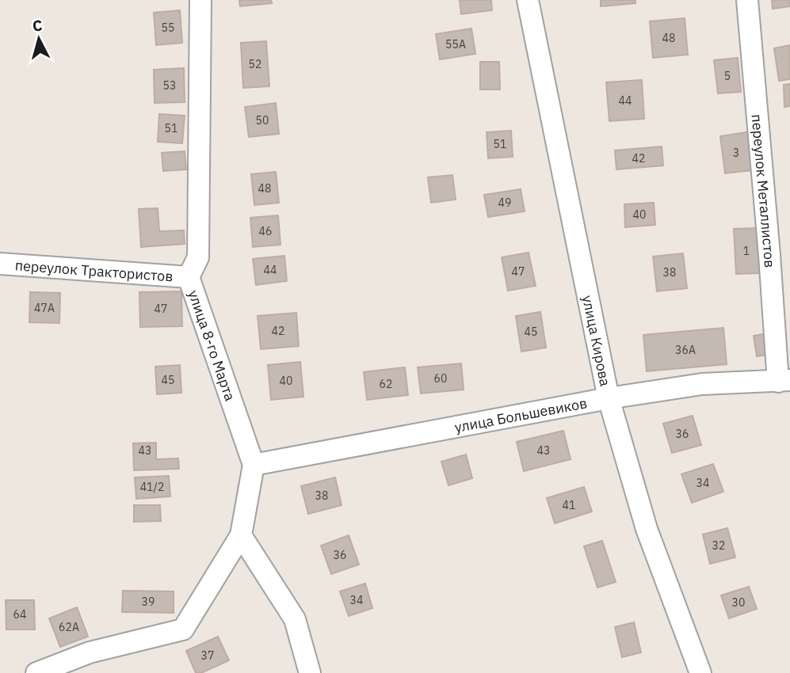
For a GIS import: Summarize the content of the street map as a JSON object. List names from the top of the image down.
{
  "streets": {
    "street": [
      "переулок Металлистов",
      "переулок Трактористов",
      "улица Кирова",
      "улица 8-го Марта",
      "улица Большевиков"
    ]
  },
  "crossings": [
    ["переулок Металлистов", "улица Большевиков"],
    ["переулок Трактористов", "улица 8-го Марта"],
    ["улица Кирова", "улица Большевиков"],
    ["улица 8-го Марта", "улица Большевиков"]
  ],
  "house_numbers": [
    "55",
    "48",
    "55А",
    "52",
    "5",
    "53",
    "44",
    "50",
    "51",
    "51",
    "3",
    "42",
    "48",
    "49",
    "40",
    "46",
    "1",
    "44",
    "47",
    "38",
    "47А",
    "47",
    "42",
    "45",
    "36А",
    "60",
    "45",
    "40",
    "62",
    "36",
    "43",
    "43",
    "34",
    "41/2",
    "38",
    "41",
    "32",
    "36",
    "34",
    "39",
    "30",
    "64",
    "62А",
    "37"
  ],
  "north": "top"
}
